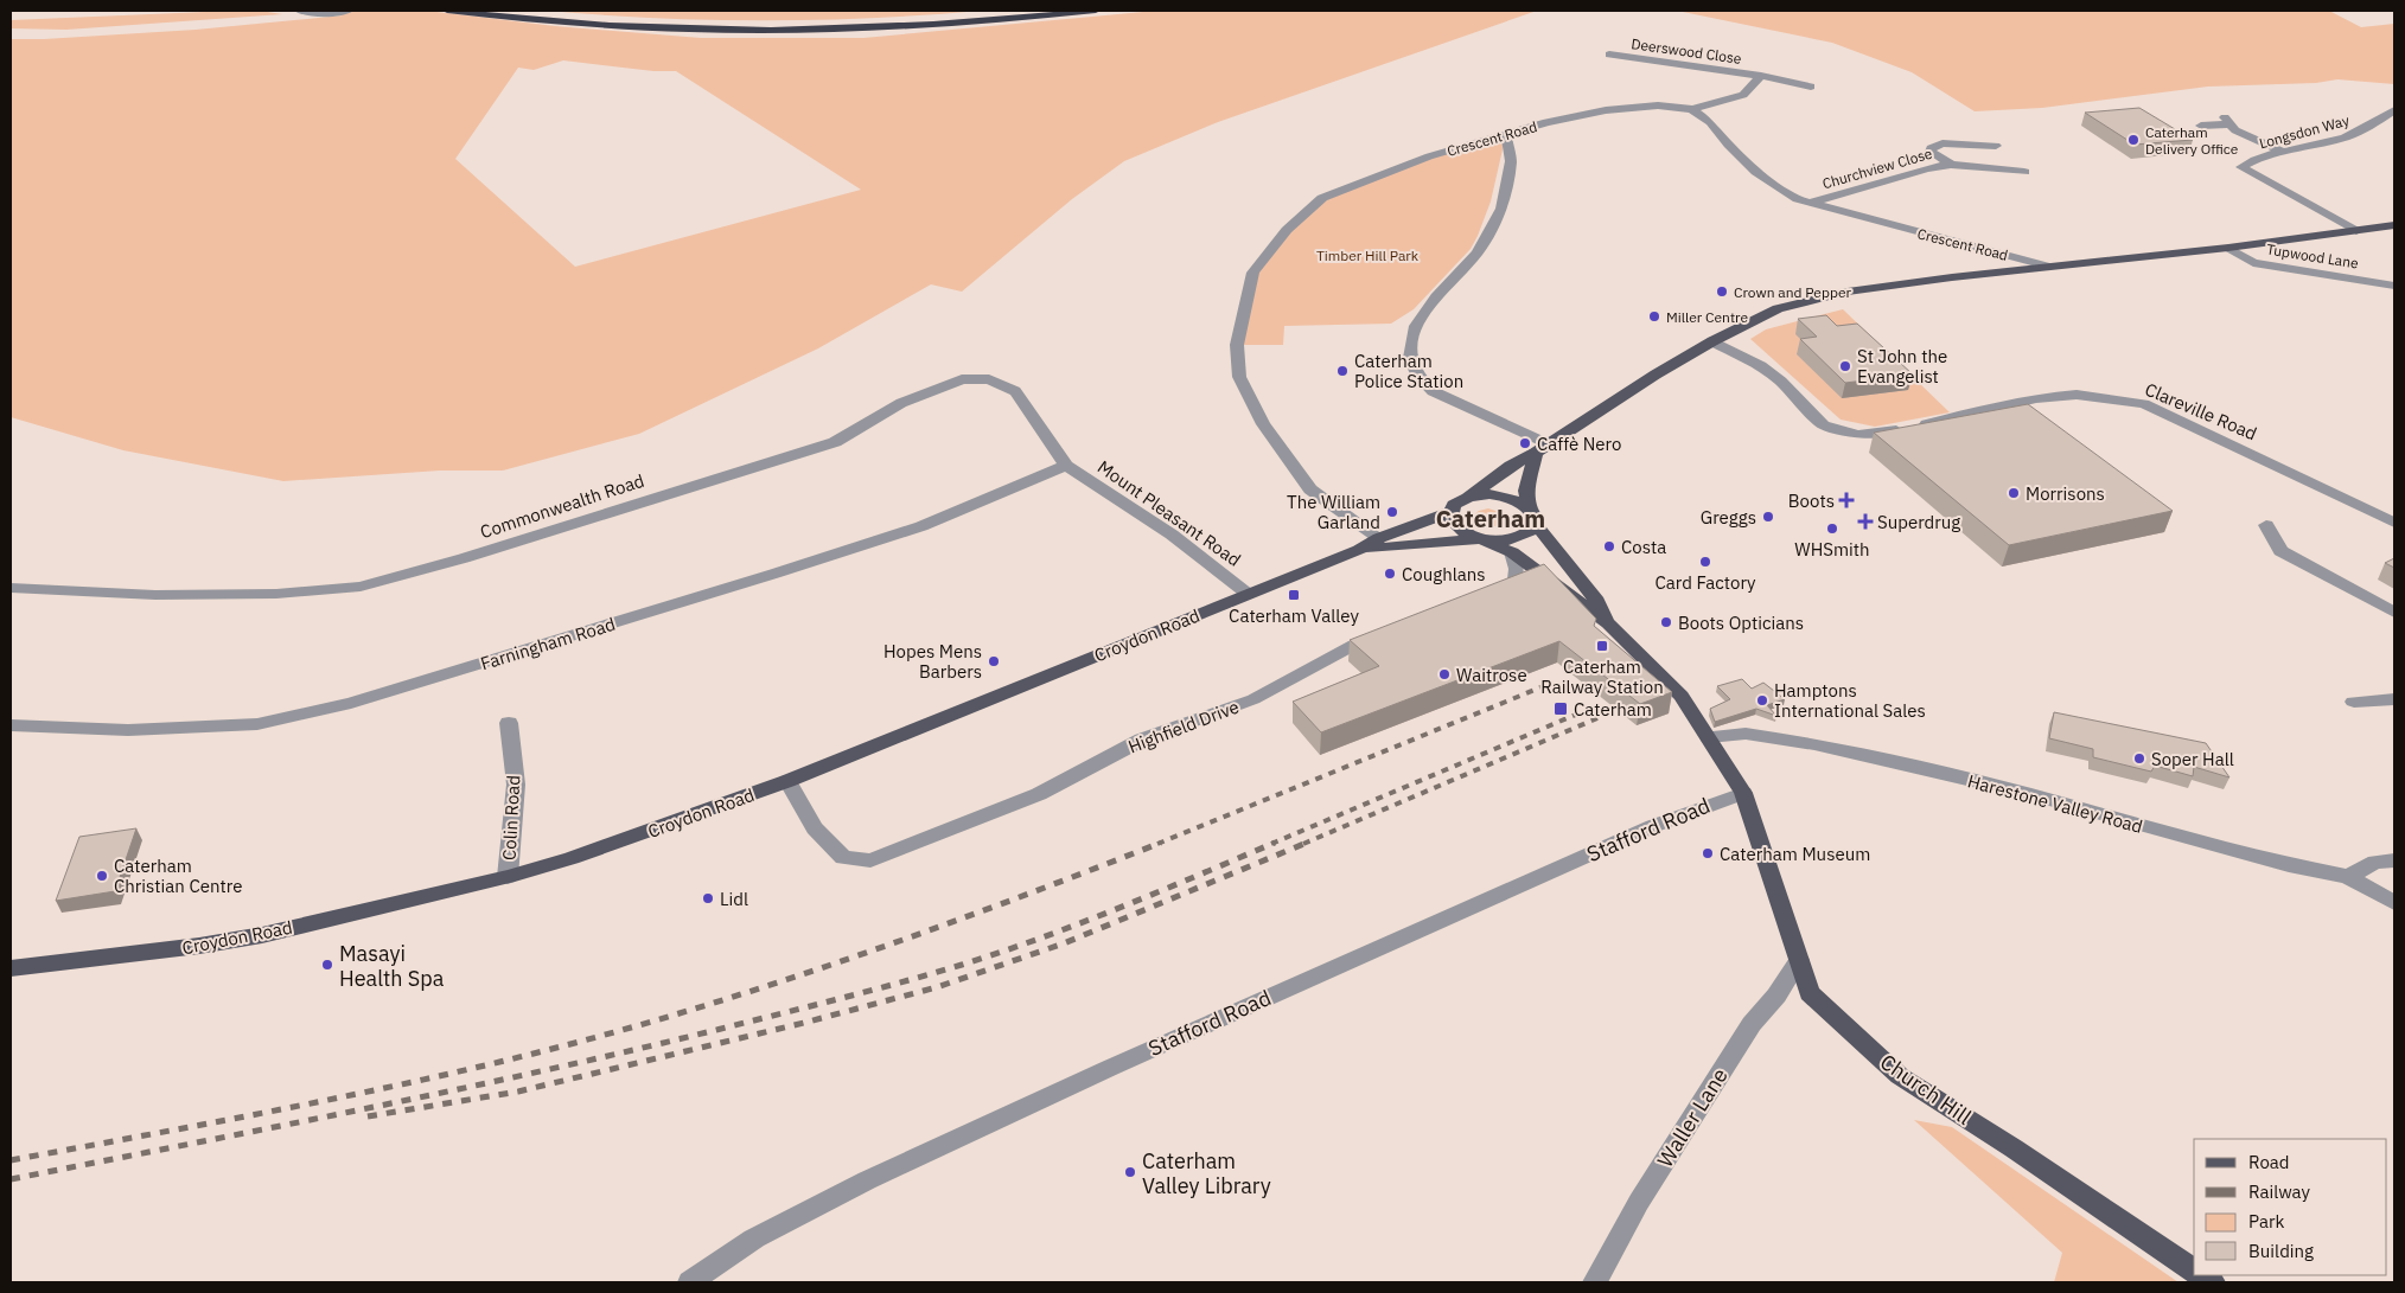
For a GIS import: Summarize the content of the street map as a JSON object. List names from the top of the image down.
{
  "streets": {
    "main road": ["Croydon Road", "Church Hill"],
    "street": [
      "Deerswood Close",
      "Longsdon Way",
      "Crescent Road",
      "Churchview Close",
      "Tupwood Lane",
      "Clareville Road",
      "Commonwealth Road",
      "Mount Pleasant Road",
      "Farningham Road",
      "Highfield Drive",
      "Harestone Valley Road",
      "Colin Road",
      "Stafford Road",
      "Waller Lane"
    ]
  },
  "crossings": [
    ["Deerswood Close", "Crescent Road"],
    ["Longsdon Way", "Croydon Road"],
    ["Crescent Road", "Churchview Close"],
    ["Crescent Road", "Croydon Road"],
    ["Tupwood Lane", "Croydon Road"],
    ["Clareville Road", "Croydon Road"],
    ["Commonwealth Road", "Mount Pleasant Road"],
    ["Commonwealth Road", "Farningham Road"],
    ["Mount Pleasant Road", "Croydon Road"],
    ["Mount Pleasant Road", "Farningham Road"],
    ["Croydon Road", "Highfield Drive"],
    ["Croydon Road", "Colin Road"],
    ["Harestone Valley Road", "Church Hill"],
    ["Stafford Road", "Church Hill"],
    ["Church Hill", "Waller Lane"]
  ],
  "districts": ["Caterham"],
  "parks": ["Timber Hill Park"],
  "places": {
    "other": [
      "Caterham Delivery Office",
      "Crown and Pepper",
      "Miller Centre",
      "St John the Evangelist",
      "Caterham Police Station",
      "Caffè Nero",
      "Morrisons",
      "The William Garland",
      "Greggs",
      "WHSmith",
      "Costa",
      "Card Factory",
      "Coughlans",
      "Boots Opticians",
      "Hopes Mens Barbers",
      "Waitrose",
      "Hamptons International Sales",
      "Soper Hall",
      "Caterham Museum",
      "Caterham Christian Centre",
      "Lidl",
      "Masayi Health Spa",
      "Caterham Valley Library"
    ],
    "health": ["Boots", "Superdrug"],
    "transit": ["Caterham Valley", "Caterham Railway Station", "Caterham"]
  },
  "legend": [
    "Road",
    "Railway",
    "Park",
    "Building"
  ]
}
